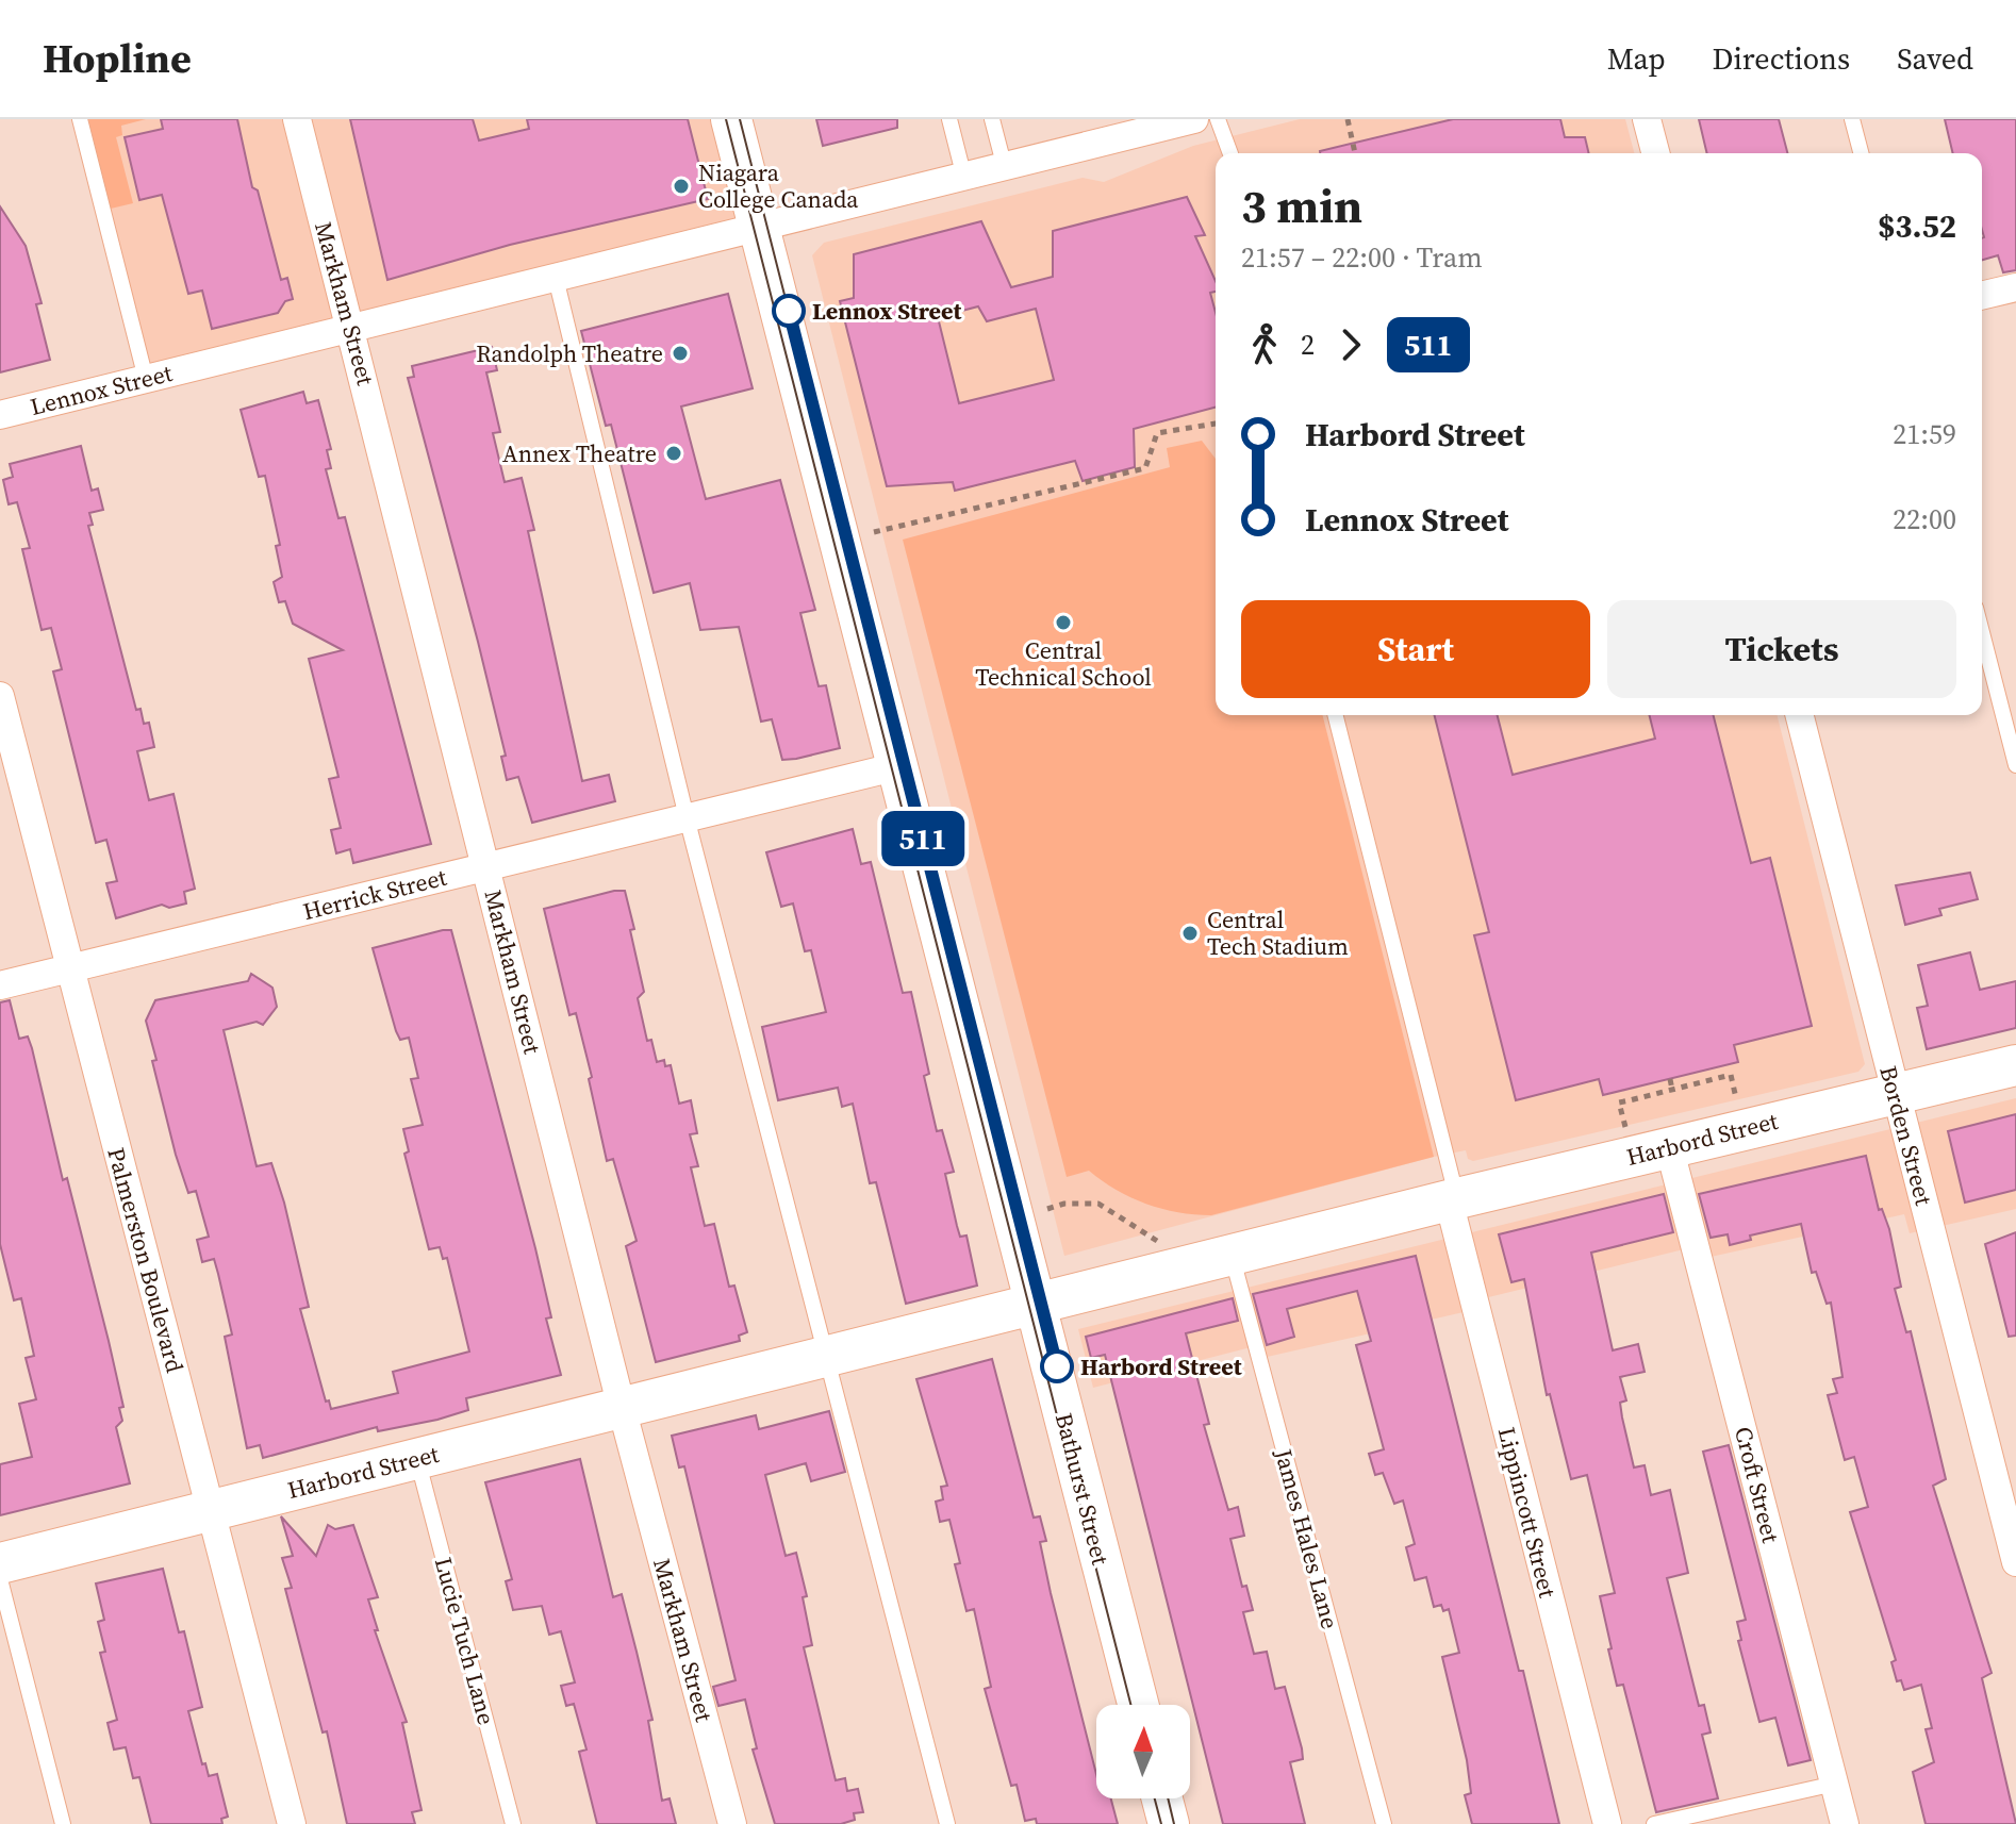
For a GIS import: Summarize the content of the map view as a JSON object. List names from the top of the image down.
{
  "streets": {
    "street": [
      "Markham Street",
      "Lennox Street",
      "Herrick Street",
      "Borden Street",
      "Harbord Street",
      "Palmerston Boulevard",
      "Croft Street",
      "Bathurst Street",
      "Lippincott Street"
    ],
    "lane": ["James Hales Lane", "Lucie Tuch Lane"]
  },
  "crossings": [
    ["Markham Street", "Lennox Street"],
    ["Markham Street", "Herrick Street"],
    ["Markham Street", "Harbord Street"],
    ["Lennox Street", "Bathurst Street"],
    ["Herrick Street", "Palmerston Boulevard"],
    ["Herrick Street", "Bathurst Street"],
    ["Borden Street", "Harbord Street"],
    ["Harbord Street", "Palmerston Boulevard"],
    ["Harbord Street", "Croft Street"],
    ["Harbord Street", "Bathurst Street"],
    ["Harbord Street", "Lippincott Street"],
    ["Harbord Street", "James Hales Lane"],
    ["Harbord Street", "Lucie Tuch Lane"]
  ],
  "places": [
    "Niagara College Canada",
    "Lennox Street",
    "Randolph Theatre",
    "Annex Theatre",
    "Central Technical School",
    "Central Tech Stadium",
    "Harbord Street"
  ],
  "lines": ["tram line 511"],
  "north": "top",
  "page": {
    "header": "Hopline",
    "nav": ["Map", "Directions", "Saved"],
    "on_map": "511",
    "heading": ["3 min", "21:57 – 22:00 · Tram", "$3.52"],
    "legs": ["2", "511"],
    "list": [
      {
        "name": "Harbord Street",
        "value": "21:59"
      },
      {
        "name": "Lennox Street",
        "value": "22:00"
      }
    ],
    "buttons": ["Start", "Tickets"]
  }
}
